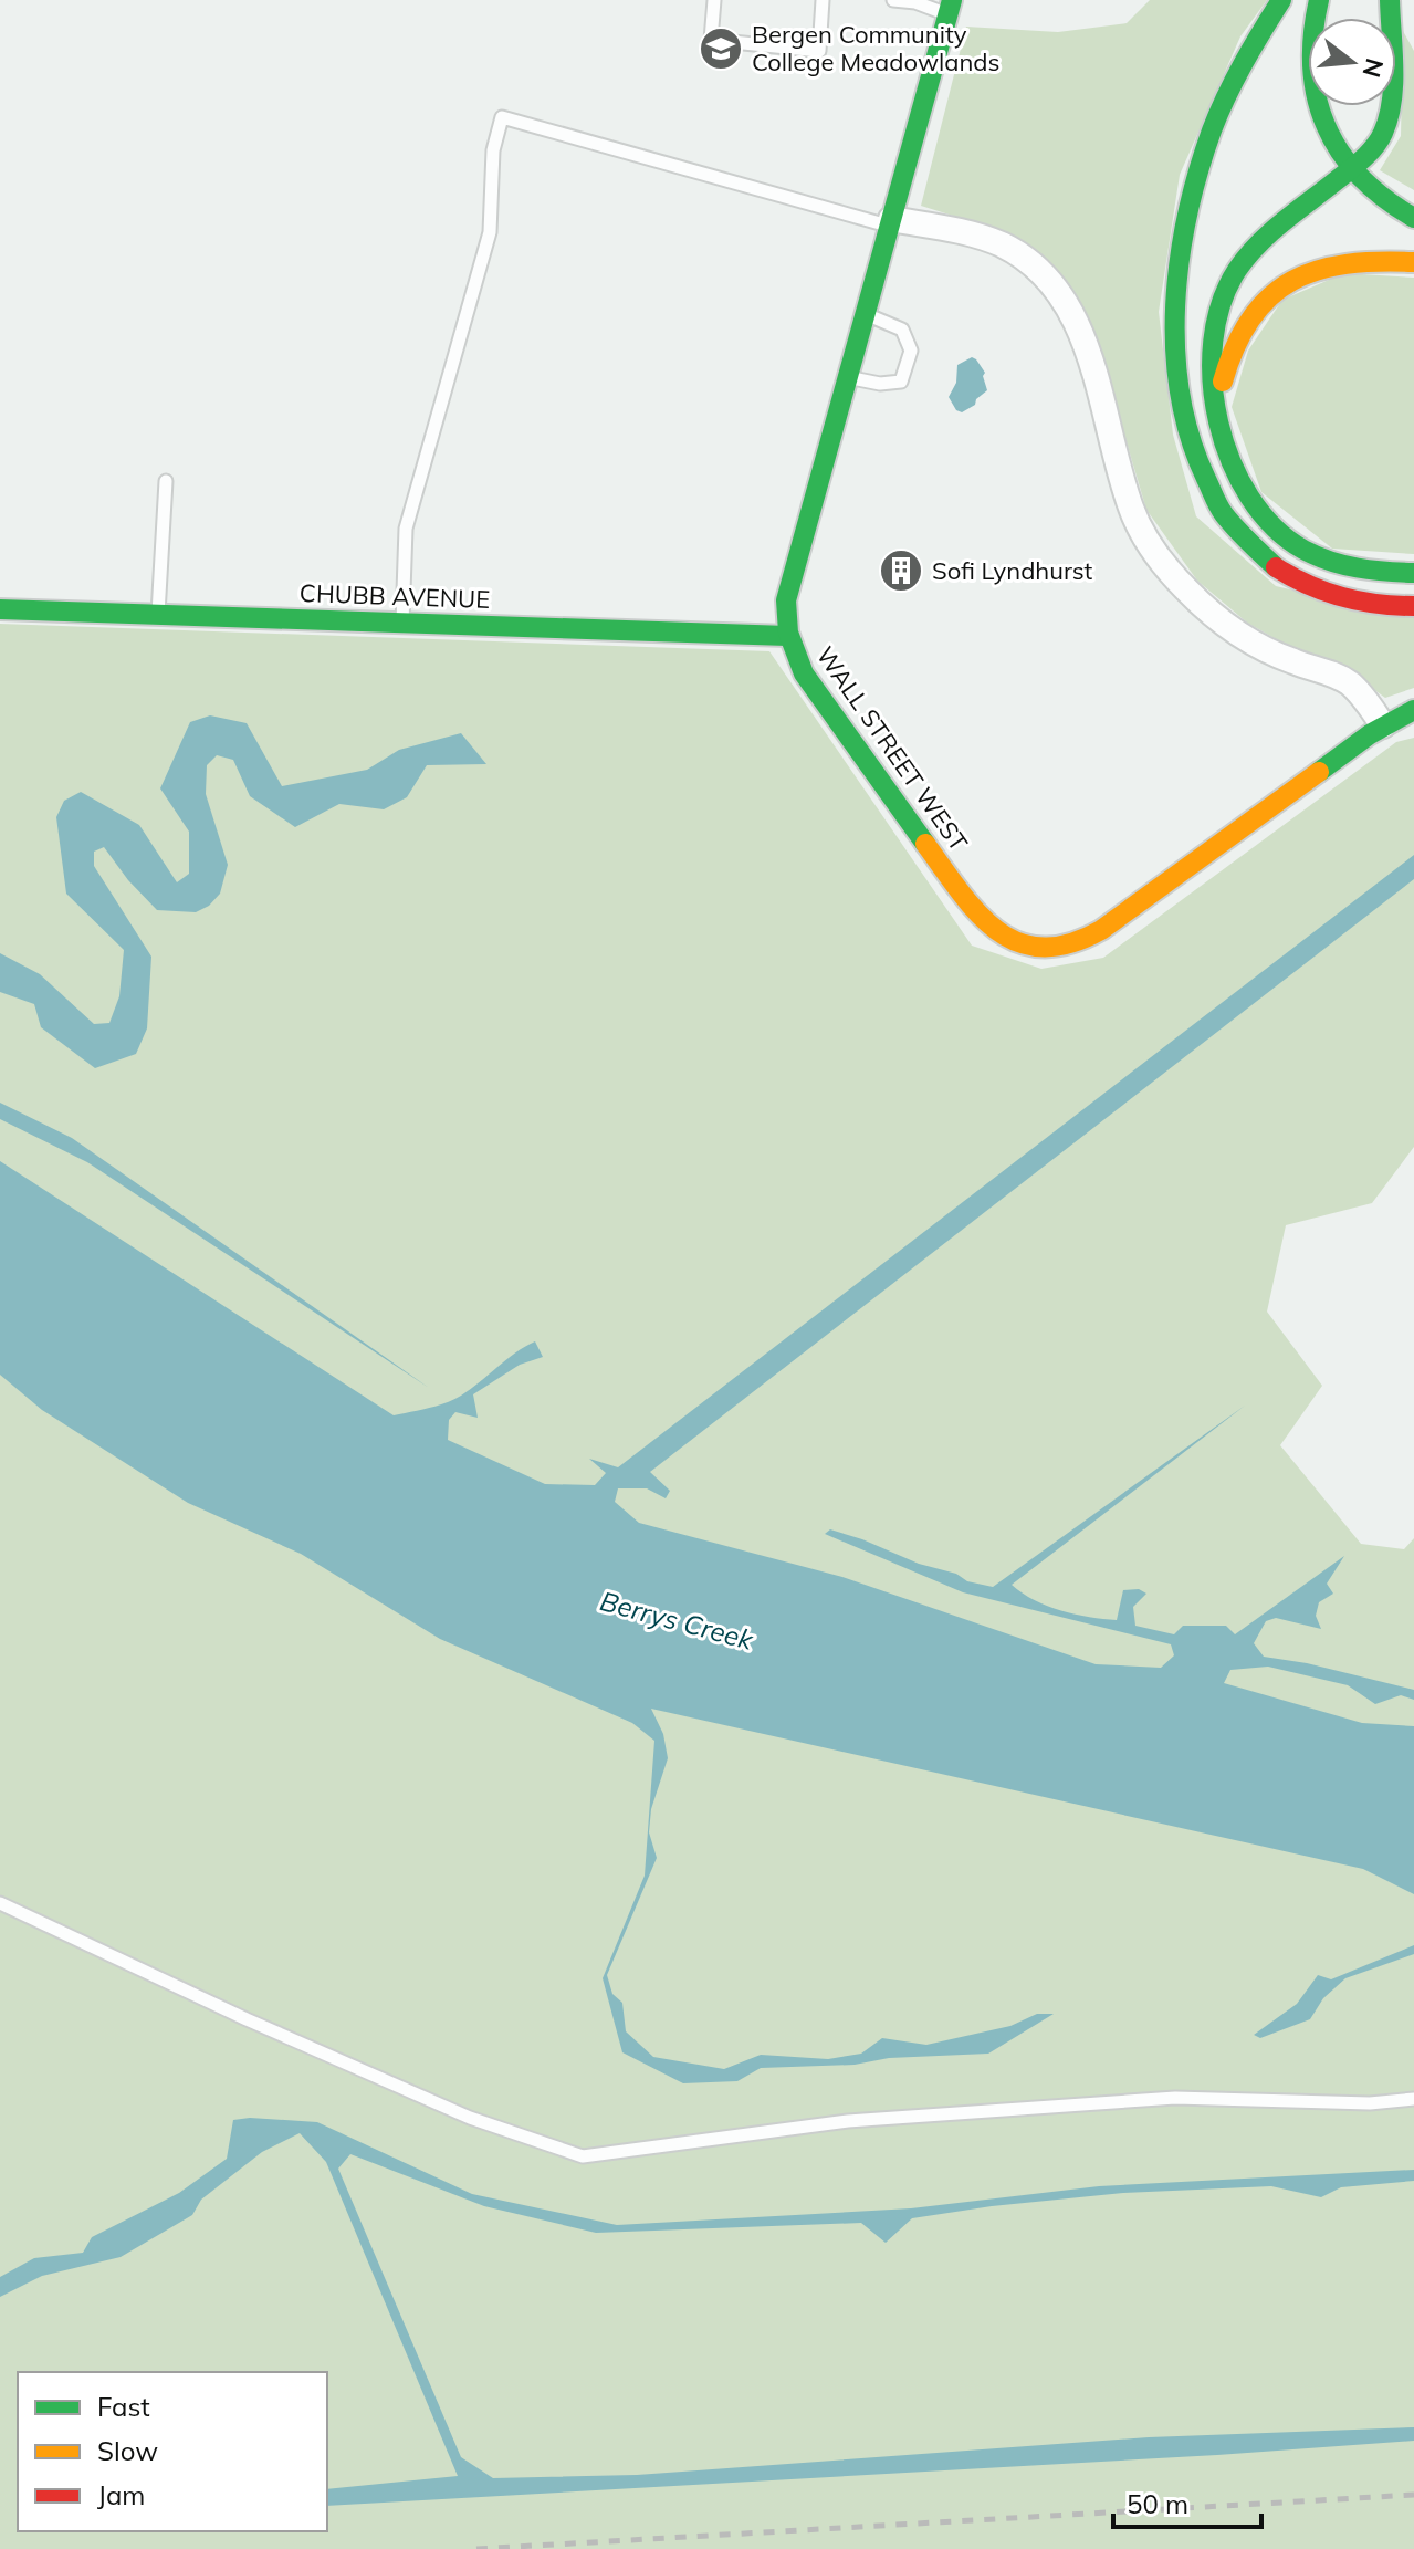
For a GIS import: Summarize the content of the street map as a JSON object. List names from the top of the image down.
{
  "streets": {
    "street": ["CHUBB AVENUE", "WALL STREET WEST"]
  },
  "crossings": [
    ["CHUBB AVENUE", "WALL STREET WEST"]
  ],
  "water": ["Berrys Creek"],
  "places": {
    "school or university": ["Bergen Community College Meadowlands"],
    "building": ["Sofi Lyndhurst"]
  },
  "legend": ["Fast", "Slow", "Jam"],
  "scale_bar": "50 m",
  "north": "right"
}
